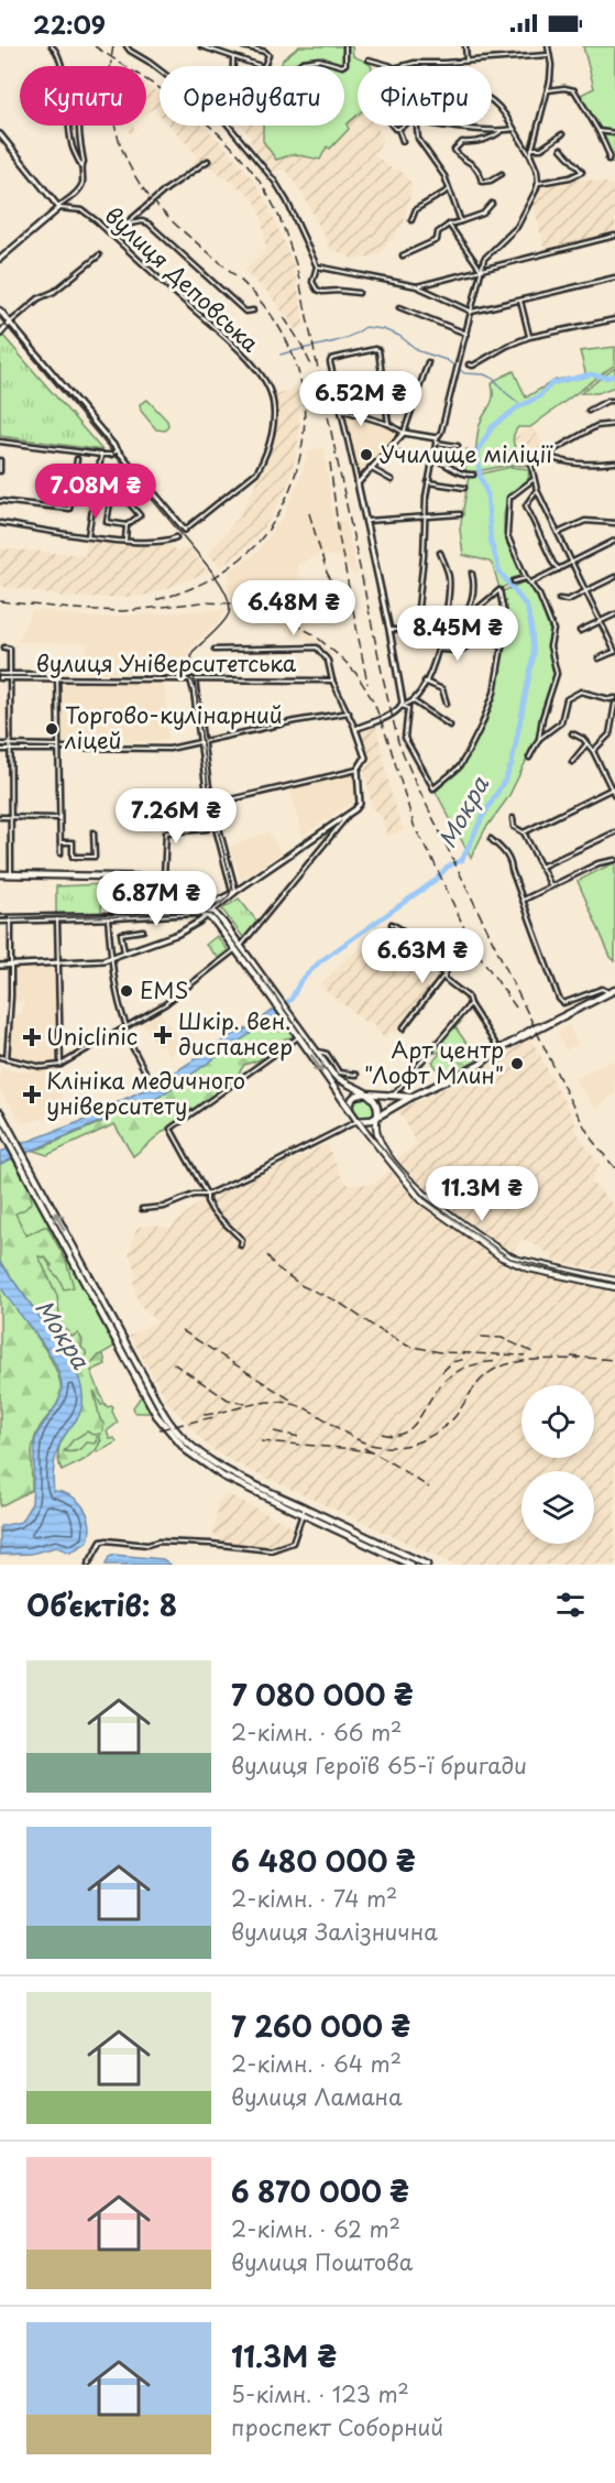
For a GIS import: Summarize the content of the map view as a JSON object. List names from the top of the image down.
{
  "streets": {
    "street": ["вулиця Деповська", "вулиця Університетська"]
  },
  "water": ["Мокра"],
  "places": {
    "other": [
      "Училище міліції",
      "Торгово-кулінарний ліцей",
      "EMS",
      "Арт центр \"Лофт Млин\""
    ],
    "health": ["Шкір. вен. диспансер", "Uniclinic", "Клініка медичного університету"]
  },
  "page": {
    "status": "22:09",
    "chip": ["Купити", "Орендувати", "Фільтри"],
    "price": [
      "6.52M ₴",
      "7.08M ₴",
      "6.48M ₴",
      "8.45M ₴",
      "7.26M ₴",
      "6.87M ₴",
      "6.63M ₴",
      "11.3M ₴"
    ],
    "heading": "Об’єктів: 8",
    "list": [
      {
        "name": "7 080 000 ₴",
        "note": "2-кімн. · 66 m² · вулиця Героїв 65-ї бригади"
      },
      {
        "name": "6 480 000 ₴",
        "note": "2-кімн. · 74 m² · вулиця Залізнична"
      },
      {
        "name": "7 260 000 ₴",
        "note": "2-кімн. · 64 m² · вулиця Ламана"
      },
      {
        "name": "6 870 000 ₴",
        "note": "2-кімн. · 62 m² · вулиця Поштова"
      },
      {
        "name": "11.3M ₴",
        "note": "5-кімн. · 123 m² · проспект Соборний"
      }
    ]
  }
}
